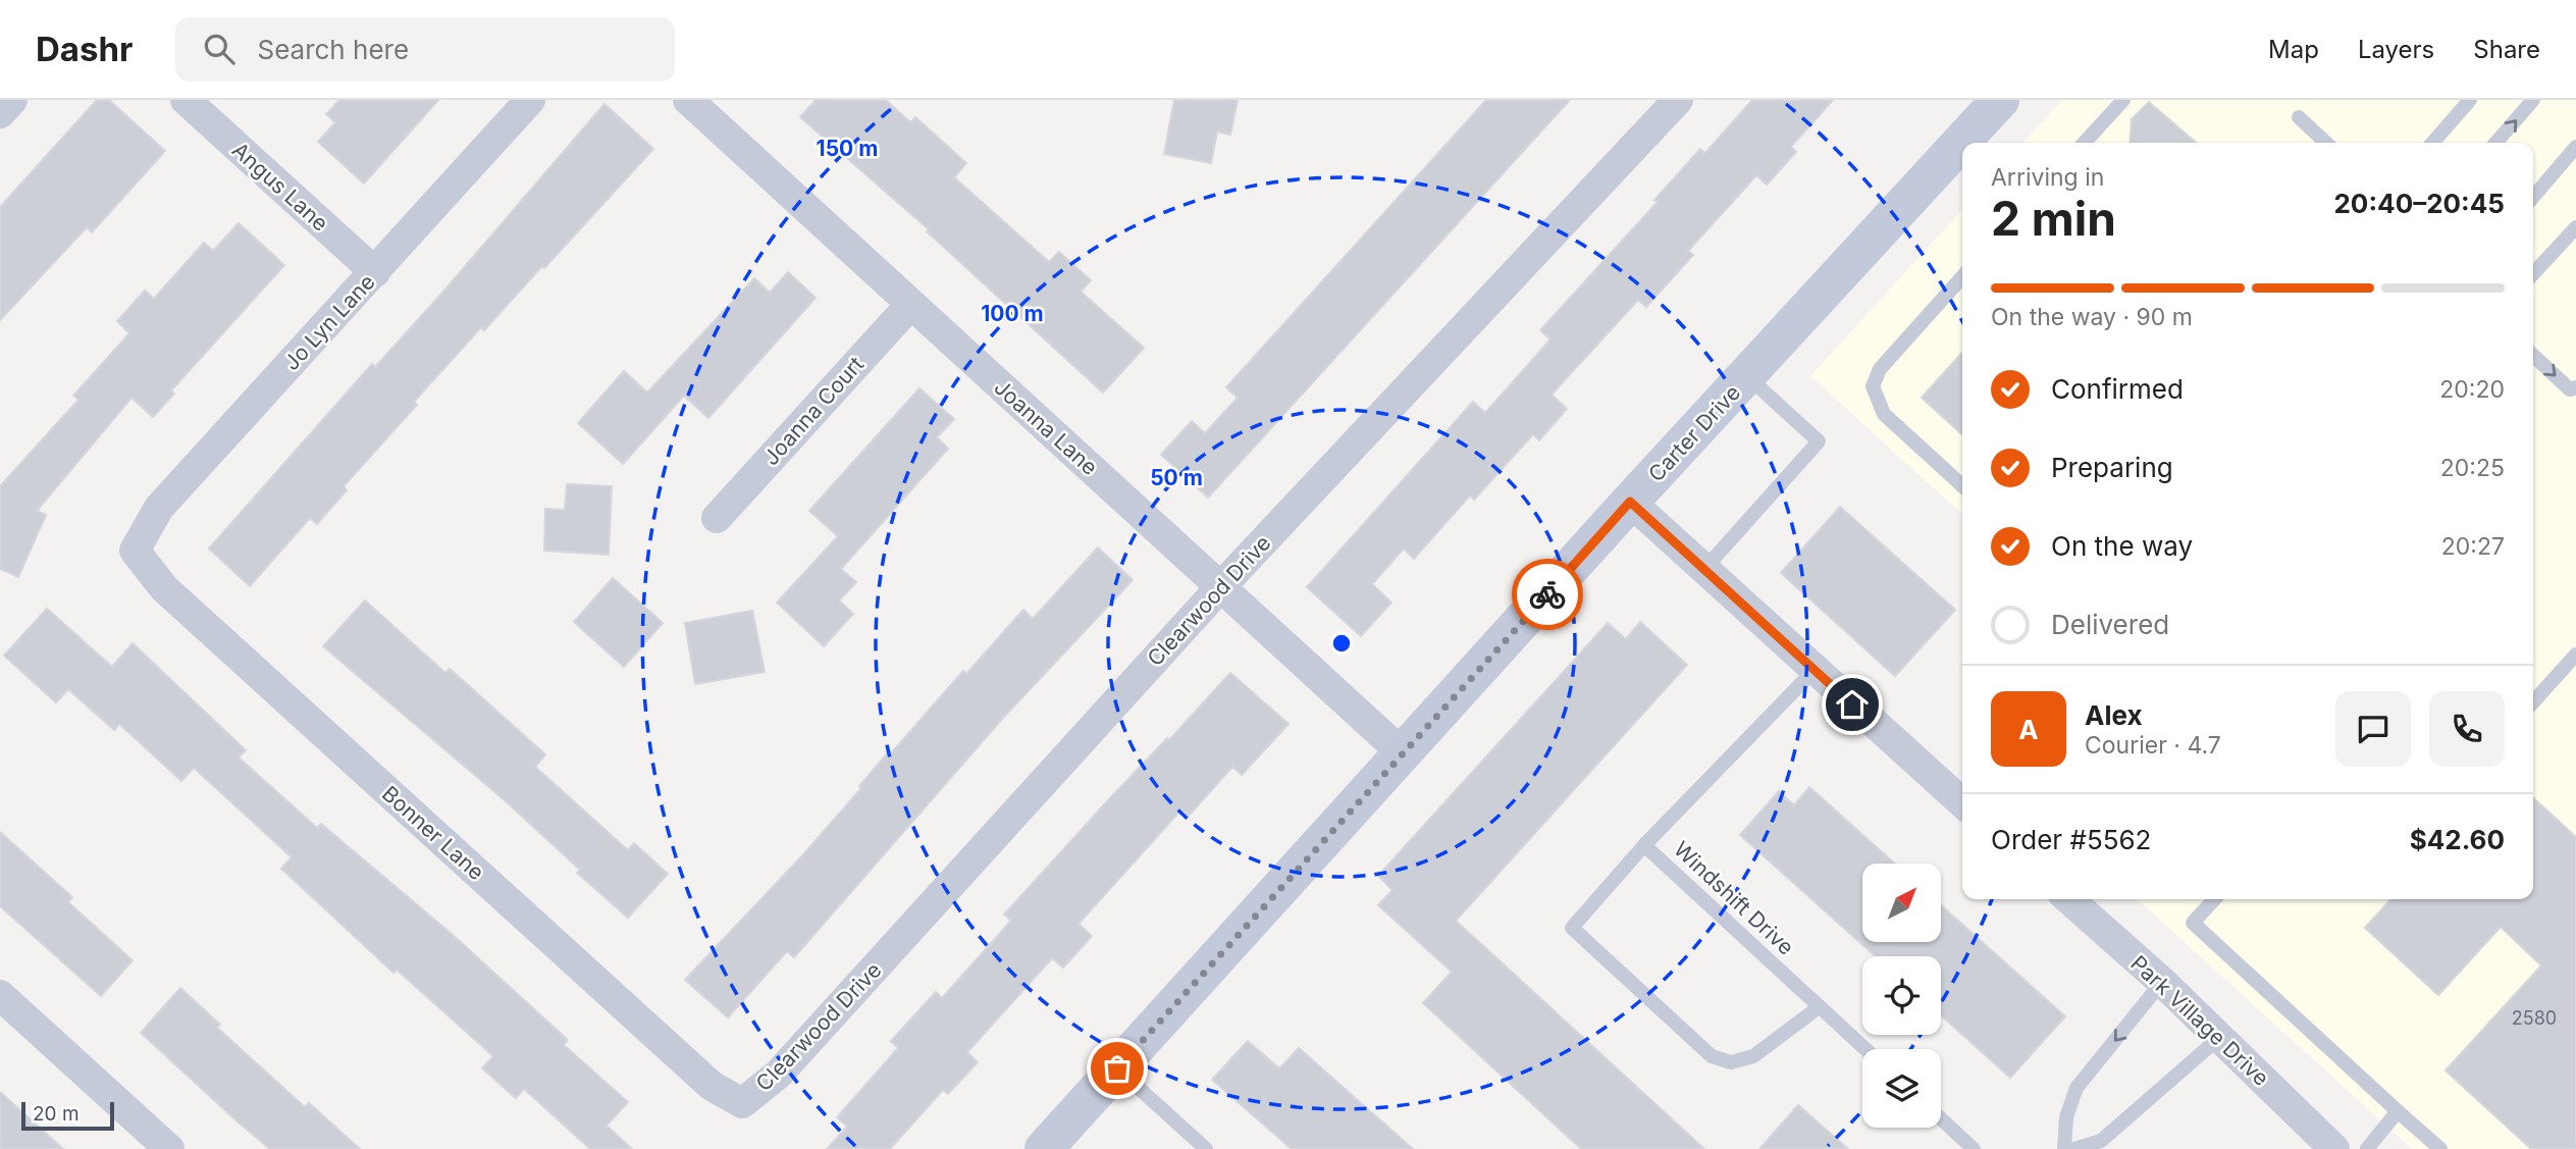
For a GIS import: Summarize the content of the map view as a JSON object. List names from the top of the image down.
{
  "streets": {
    "street": [
      "Angus Lane",
      "Jo Lyn Lane",
      "Joanna Court",
      "Joanna Lane",
      "Carter Drive",
      "Clearwood Drive",
      "Bonner Lane",
      "Park Village Drive"
    ],
    "lane": ["Windshift Drive"]
  },
  "crossings": [
    ["Angus Lane", "Jo Lyn Lane"],
    ["Jo Lyn Lane", "Bonner Lane"],
    ["Joanna Court", "Joanna Lane"],
    ["Joanna Lane", "Carter Drive"],
    ["Joanna Lane", "Clearwood Drive"],
    ["Clearwood Drive", "Bonner Lane"]
  ],
  "house_numbers": ["2580"],
  "scale_bar": "20 m",
  "north": "top right",
  "page": {
    "header": "Dashr",
    "search": "Search here",
    "nav": ["Map", "Layers", "Share"],
    "heading": ["2 min", "Arriving in", "20:40–20:45"],
    "panel": [
      "Alex",
      "Courier · 4.7",
      "Order #5562",
      "$42.60"
    ],
    "bar": "On the way · 90 m",
    "list": [
      ["Confirmed", "20:20"],
      ["Preparing", "20:25"],
      ["On the way", "20:27"],
      "Delivered"
    ],
    "round": "A",
    "scale": "20 m"
  },
  "rings": ["150 m", "100 m", "50 m"]
}
